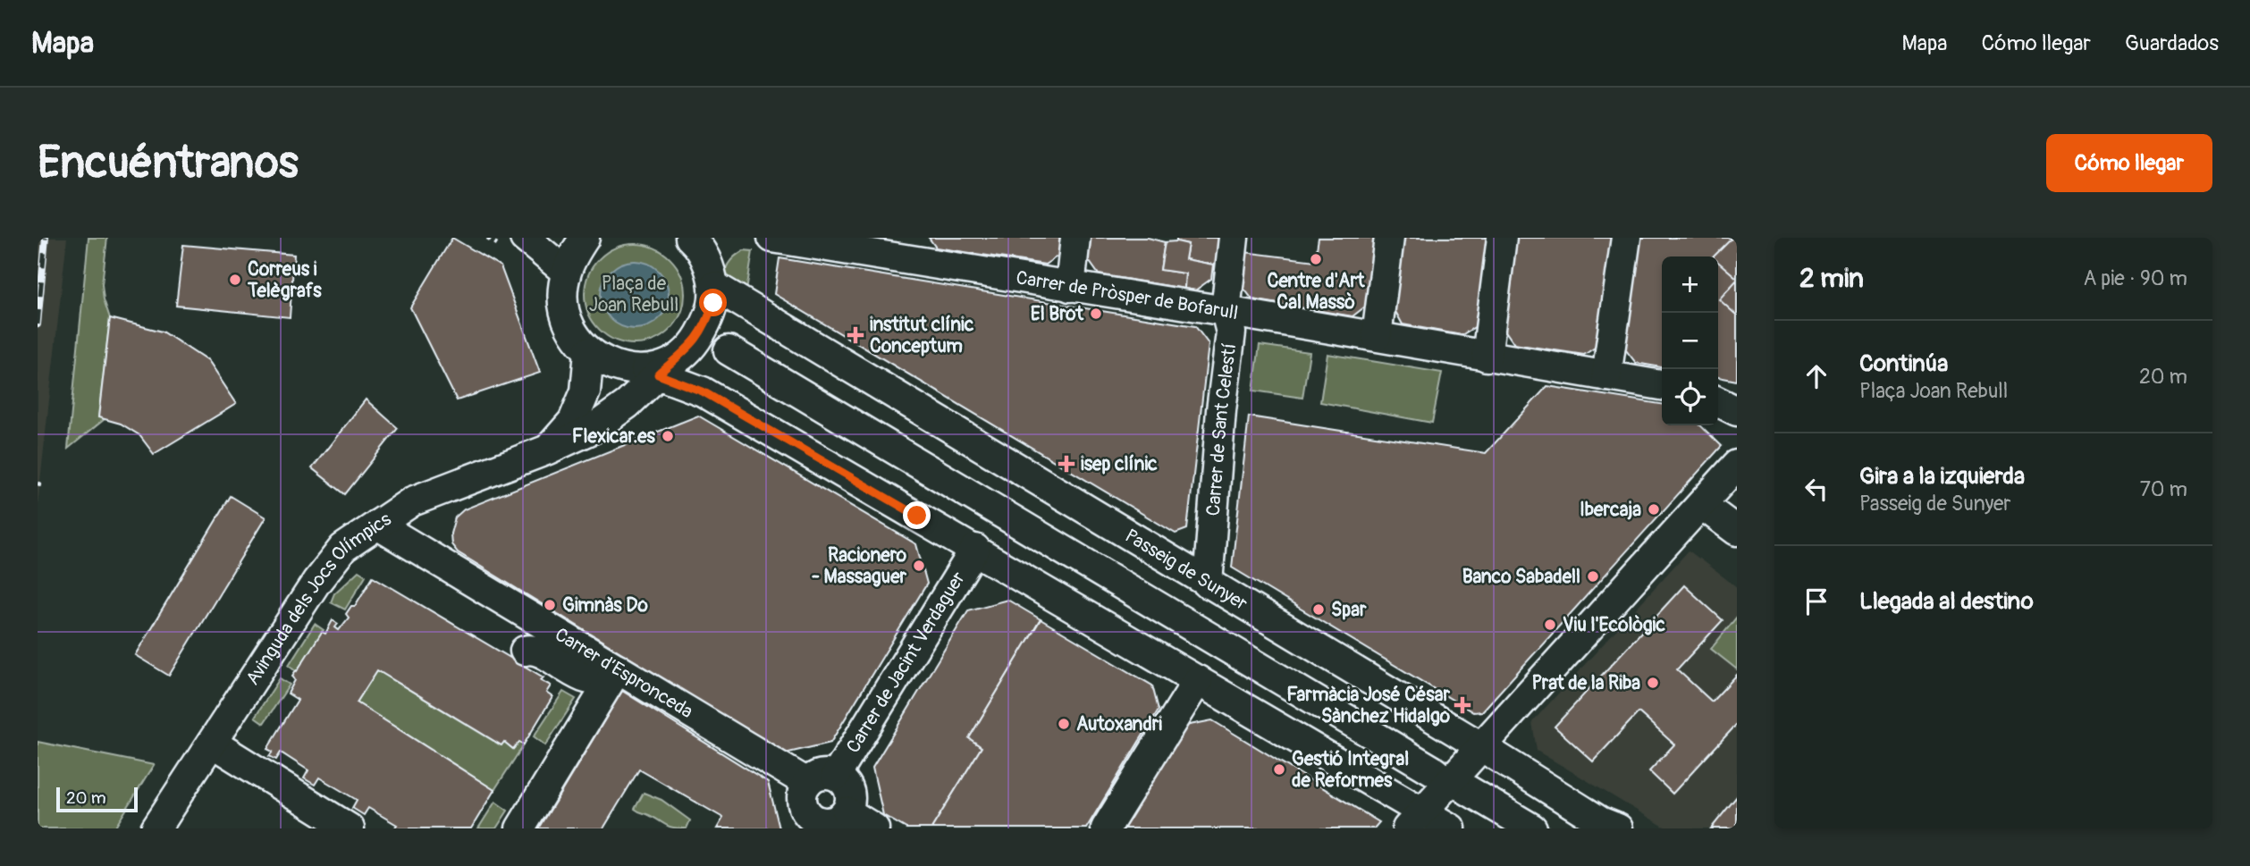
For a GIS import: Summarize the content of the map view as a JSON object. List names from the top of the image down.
{
  "streets": {
    "street": [
      "Carrer de Pròsper de Bofarull",
      "Carrer de Sant Celestí",
      "Passeig de Sunyer",
      "Avinguda dels Jocs Olímpics",
      "Carrer de Jacint Verdaguer",
      "Carrer d’Espronceda"
    ]
  },
  "crossings": [
    ["Carrer de Pròsper de Bofarull", "Carrer de Sant Celestí"],
    ["Carrer de Sant Celestí", "Passeig de Sunyer"],
    ["Passeig de Sunyer", "Avinguda dels Jocs Olímpics"],
    ["Avinguda dels Jocs Olímpics", "Carrer d’Espronceda"],
    ["Carrer de Jacint Verdaguer", "Carrer d’Espronceda"]
  ],
  "parks": ["Plaça de Joan Rebull"],
  "places": {
    "other": [
      "Centre d'Art Cal Massò",
      "Correus i Telègrafs",
      "El Brot",
      "Flexicar.es",
      "Ibercaja",
      "Racionero - Massaguer",
      "Banco Sabadell",
      "Gimnàs Do",
      "Spar",
      "Viu l'Ecològic",
      "Prat de la Riba",
      "Autoxandri",
      "Gestió Integral de Reformes"
    ],
    "health": ["institut clínic Conceptum", "isep clínic", "Farmàcia José César Sànchez Hidalgo"]
  },
  "scale_bar": "20 m",
  "page": {
    "header": "Mapa",
    "nav": ["Mapa", "Cómo llegar", "Guardados"],
    "buttons": "Cómo llegar",
    "title": "Encuéntranos",
    "heading": ["2 min", "A pie · 90 m"],
    "map_buttons": ["+", "−"],
    "list": [
      ["Continúa", "Plaça Joan Rebull", "20 m"],
      ["Gira a la izquierda", "Passeig de Sunyer", "70 m"],
      "Llegada al destino"
    ],
    "scale": "20 m"
  }
}
